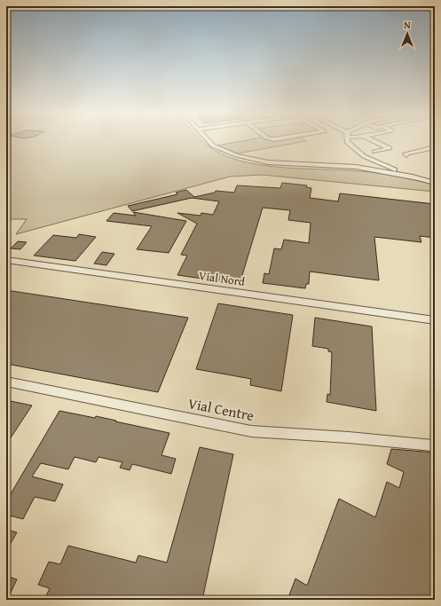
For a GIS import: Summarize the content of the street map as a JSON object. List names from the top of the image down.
{
  "streets": {
    "street": ["Vial Nord", "Vial Centre"]
  },
  "north": "top"
}
